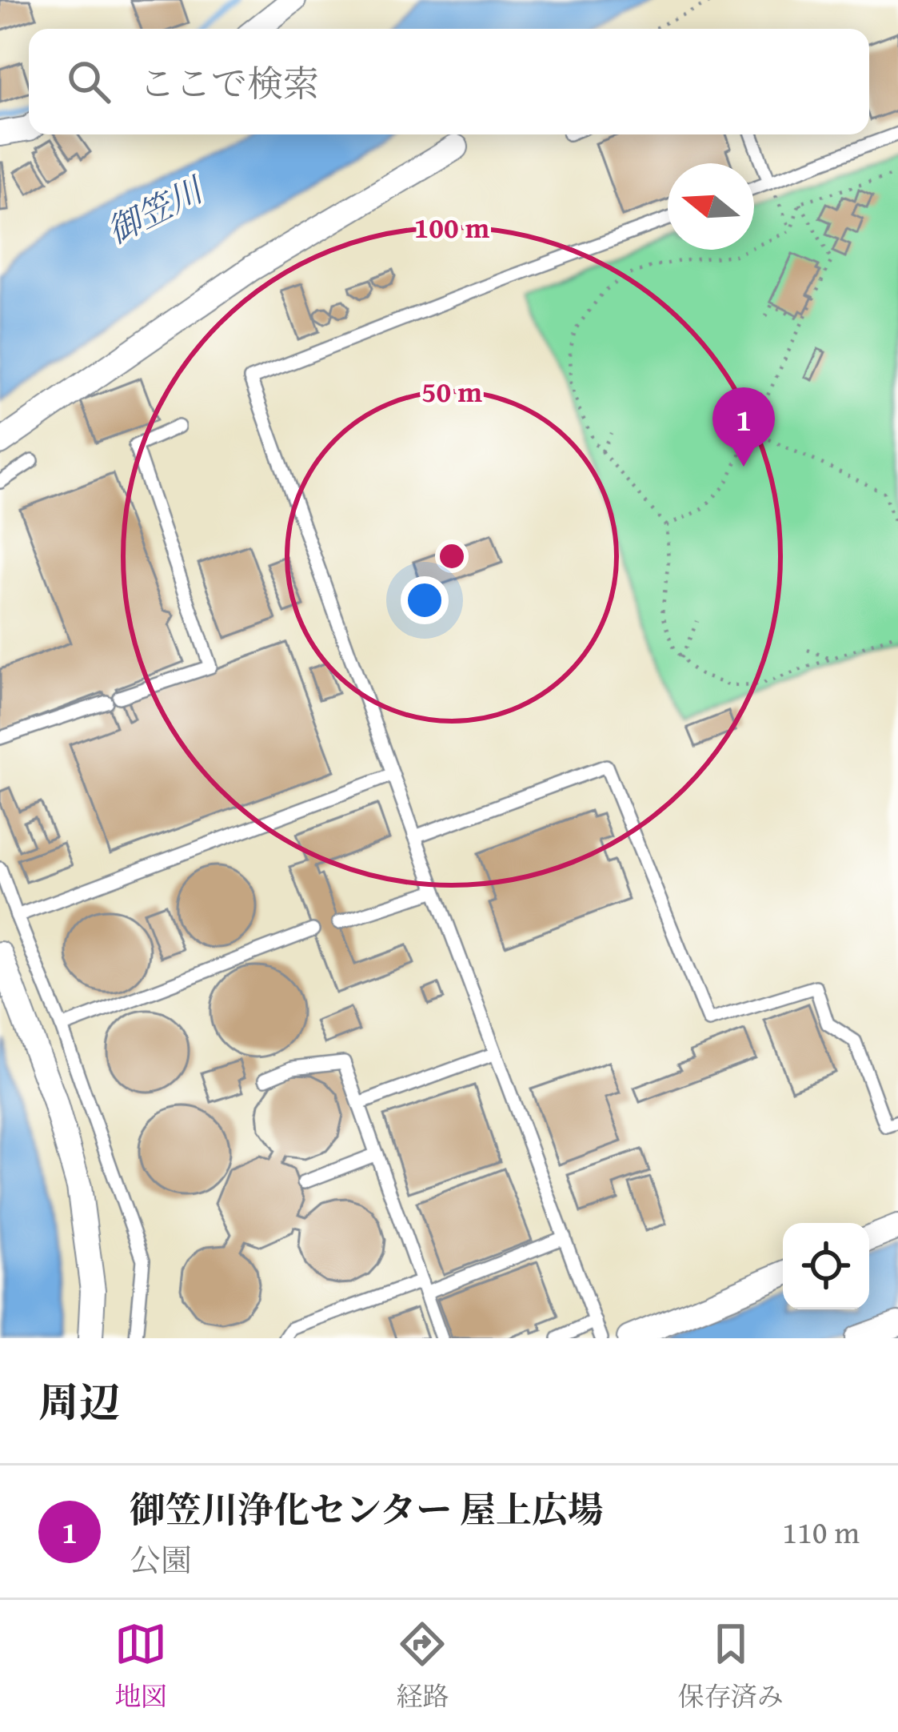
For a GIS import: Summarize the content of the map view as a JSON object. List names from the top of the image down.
{
  "water": ["御笠川"],
  "north": "left",
  "page": {
    "search": "ここで検索",
    "pins": "1",
    "heading": "周辺",
    "list": [
      {
        "mark": "1",
        "name": "御笠川浄化センター 屋上広場",
        "note": "公園",
        "value": "110 m"
      }
    ],
    "nav": ["地図", "経路", "保存済み"]
  },
  "rings": ["100 m", "50 m"]
}
